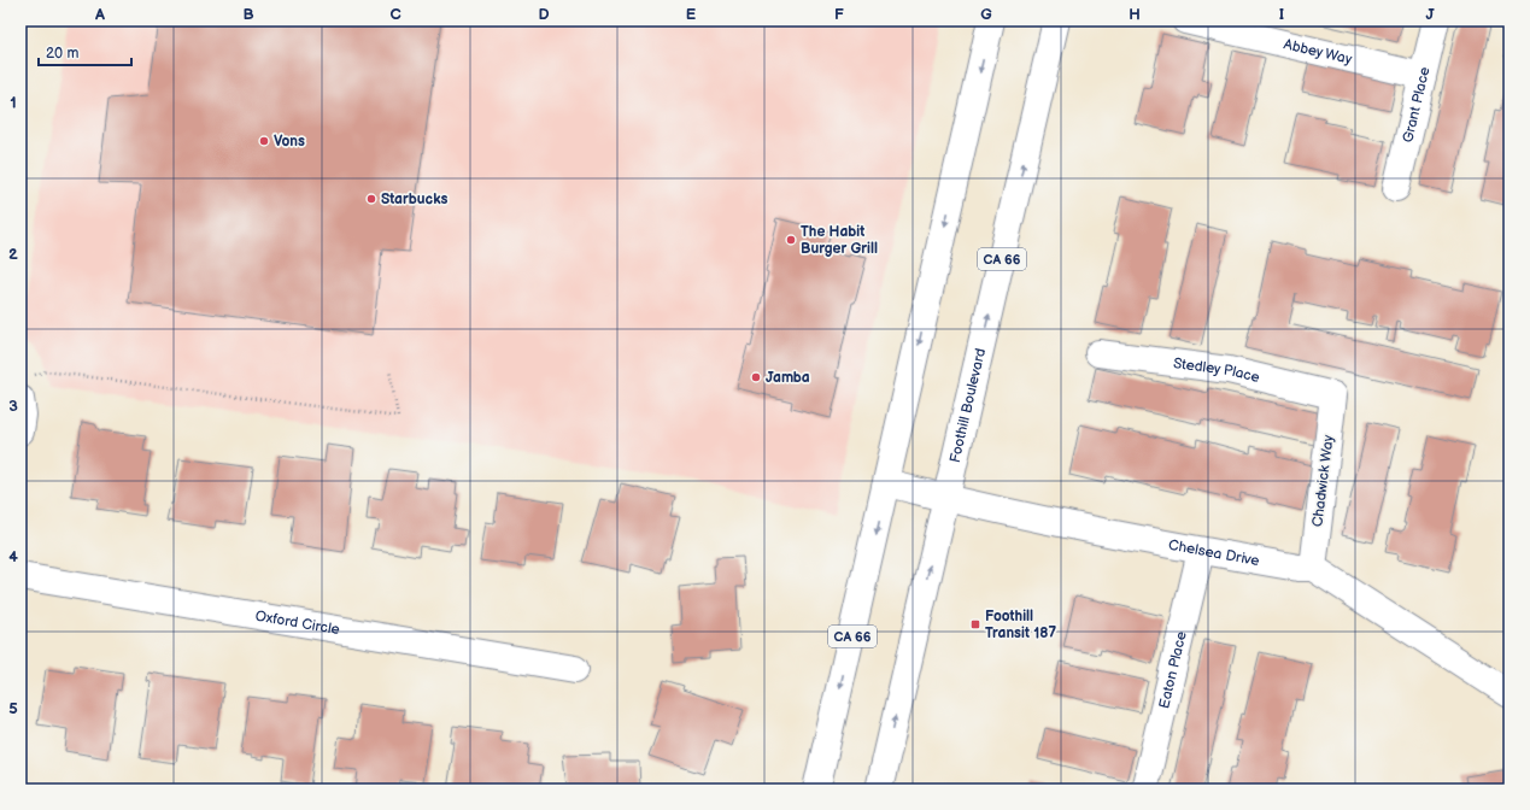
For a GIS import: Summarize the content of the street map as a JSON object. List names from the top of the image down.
{
  "streets": {
    "street": [
      "Abbey Way",
      "Grant Place",
      "CA 66",
      "Stedley Place",
      "Foothill Boulevard",
      "Chadwick Way",
      "Chelsea Drive",
      "Oxford Circle",
      "Eaton Place"
    ]
  },
  "crossings": [
    ["Abbey Way", "Grant Place"],
    ["CA 66", "Chelsea Drive"],
    ["Stedley Place", "Chadwick Way"],
    ["Foothill Boulevard", "Chelsea Drive"],
    ["Chadwick Way", "Chelsea Drive"],
    ["Chelsea Drive", "Eaton Place"]
  ],
  "places": {
    "other": [
      "Vons",
      "Starbucks",
      "The Habit Burger Grill",
      "Jamba"
    ],
    "transit": ["Foothill Transit 187"]
  },
  "scale_bar": "20 m",
  "grid": {
    "columns": [
      "A",
      "B",
      "C",
      "D",
      "E",
      "F",
      "G",
      "H",
      "I",
      "J"
    ],
    "rows": [
      "1",
      "2",
      "3",
      "4",
      "5"
    ]
  }
}
